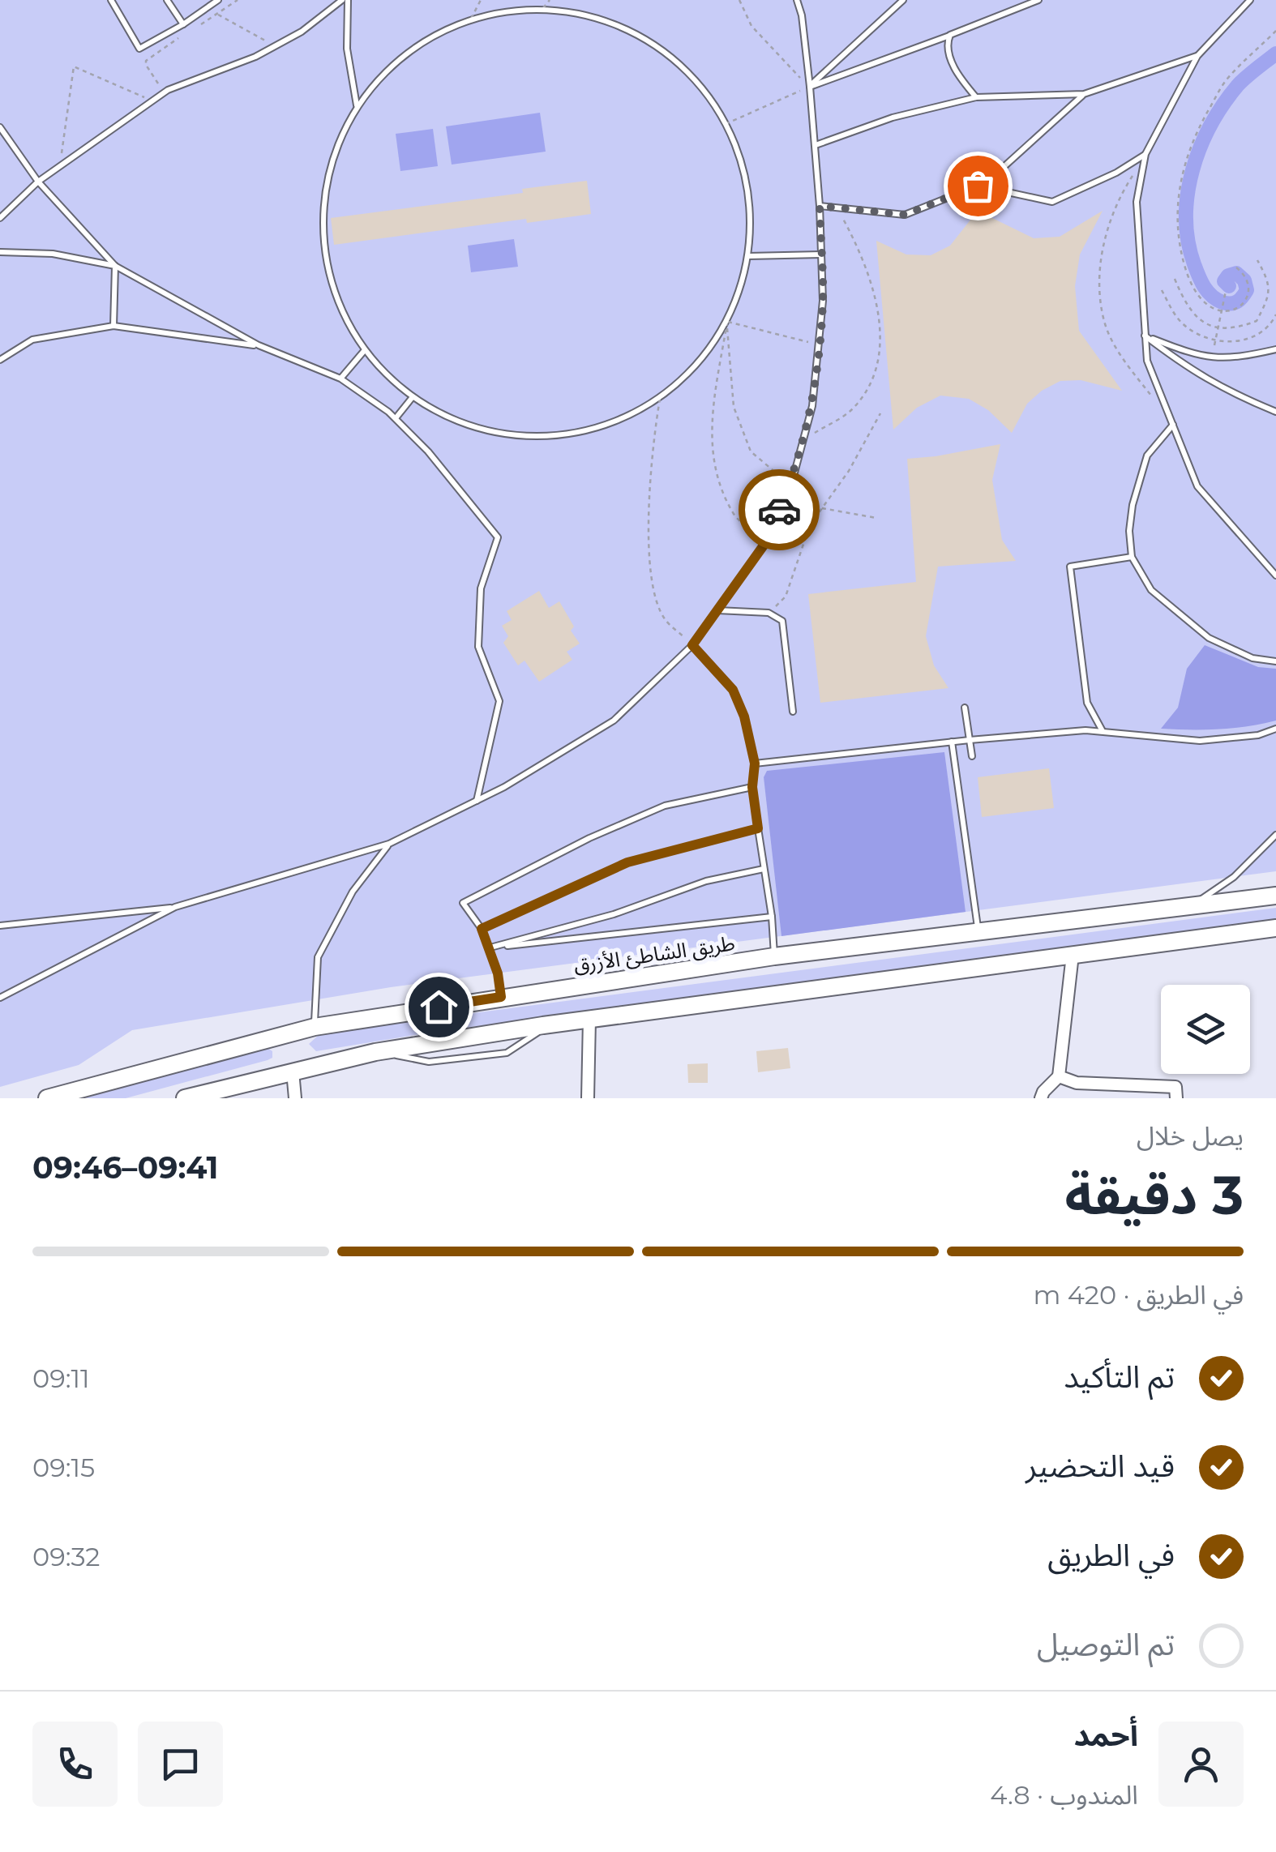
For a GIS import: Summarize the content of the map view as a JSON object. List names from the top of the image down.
{
  "streets": {
    "main road": ["طريق الشاطئ الأزرق"]
  },
  "page": {
    "heading": ["3 دقيقة", "يصل خلال", "09:41–09:46"],
    "panel": ["أحمد", "المندوب · 4.8"],
    "bar": "في الطريق · 420 m",
    "list": [
      ["تم التأكيد", "09:11"],
      ["قيد التحضير", "09:15"],
      ["في الطريق", "09:32"],
      "تم التوصيل"
    ]
  }
}
